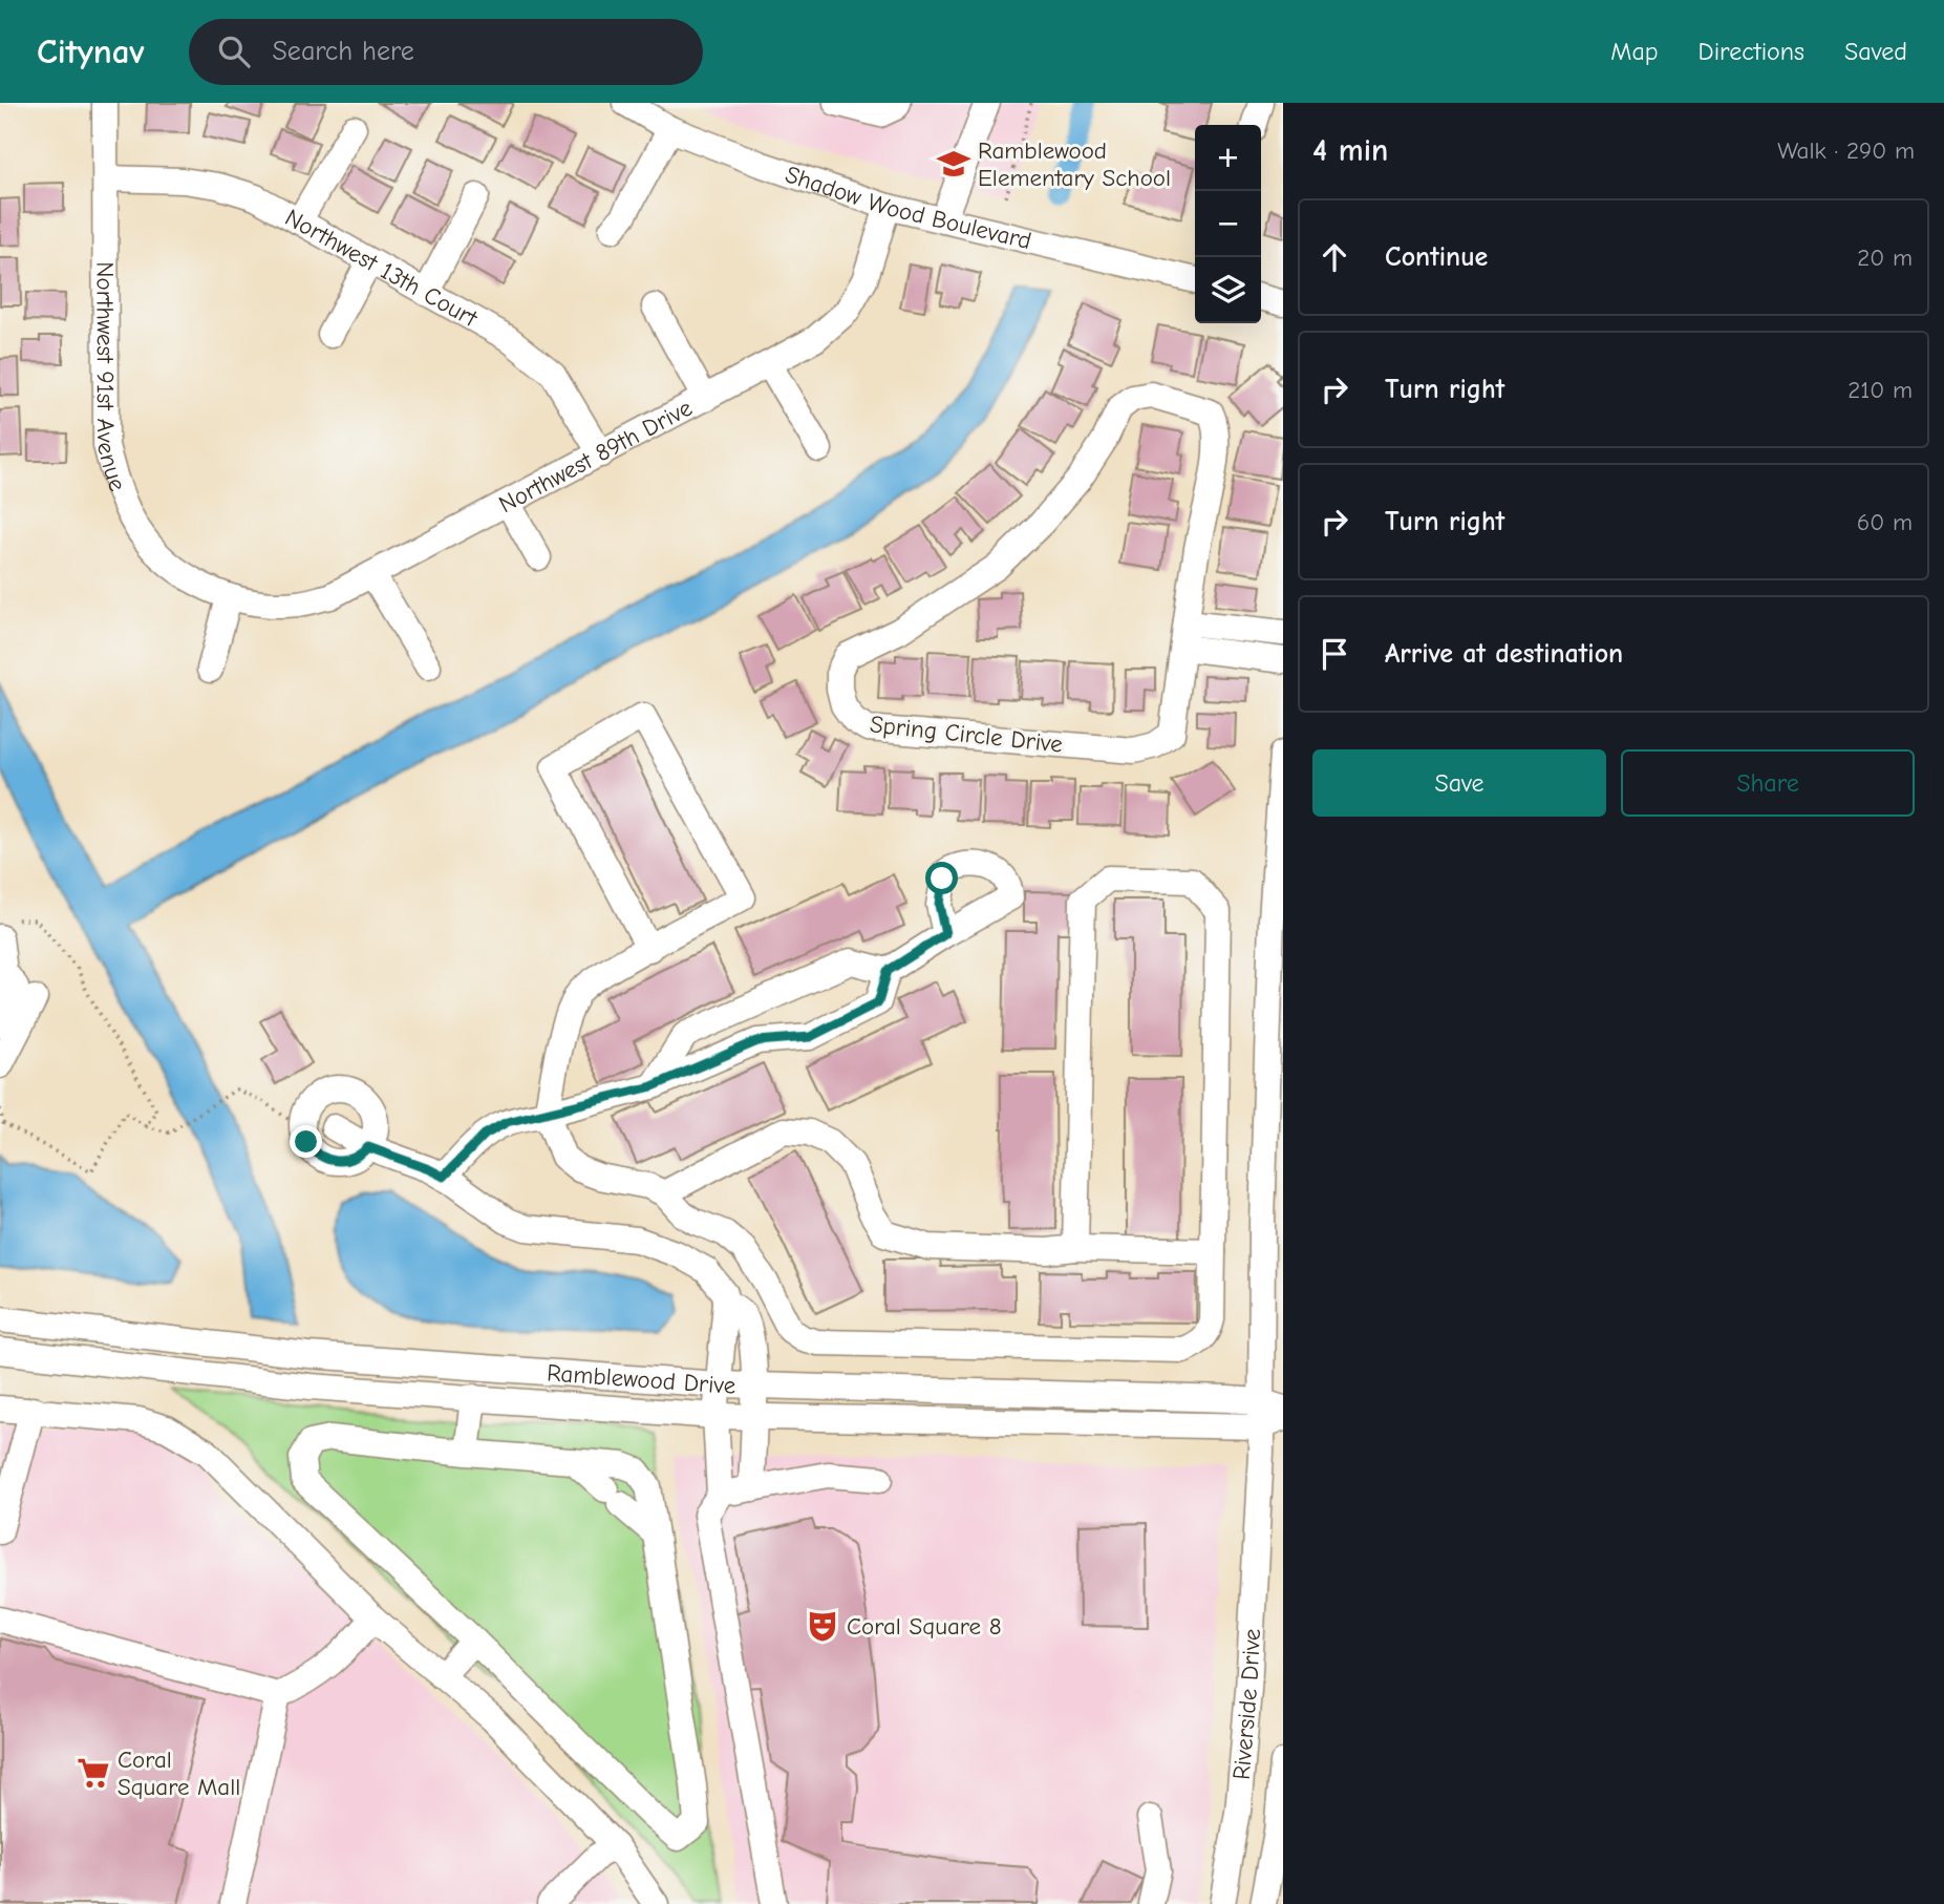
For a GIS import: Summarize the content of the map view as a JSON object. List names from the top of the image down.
{
  "streets": {
    "street": [
      "Shadow Wood Boulevard",
      "Northwest 13th Court",
      "Northwest 91st Avenue",
      "Northwest 89th Drive",
      "Spring Circle Drive",
      "Ramblewood Drive",
      "Riverside Drive"
    ]
  },
  "crossings": [
    ["Shadow Wood Boulevard", "Northwest 89th Drive"],
    ["Northwest 13th Court", "Northwest 91st Avenue"],
    ["Northwest 13th Court", "Northwest 89th Drive"],
    ["Northwest 91st Avenue", "Northwest 89th Drive"],
    ["Ramblewood Drive", "Riverside Drive"]
  ],
  "places": {
    "school or university": ["Ramblewood Elementary School"],
    "theatre": ["Coral Square 8"],
    "supermarket": ["Coral Square Mall"]
  },
  "page": {
    "header": "Citynav",
    "search": "Search here",
    "nav": ["Map", "Directions", "Saved"],
    "heading": ["4 min", "Walk · 290 m"],
    "map_buttons": ["+", "−"],
    "list": [
      ["Continue", "20 m"],
      ["Turn right", "210 m"],
      ["Turn right", "60 m"],
      "Arrive at destination"
    ],
    "buttons": ["Save", "Share"]
  }
}
